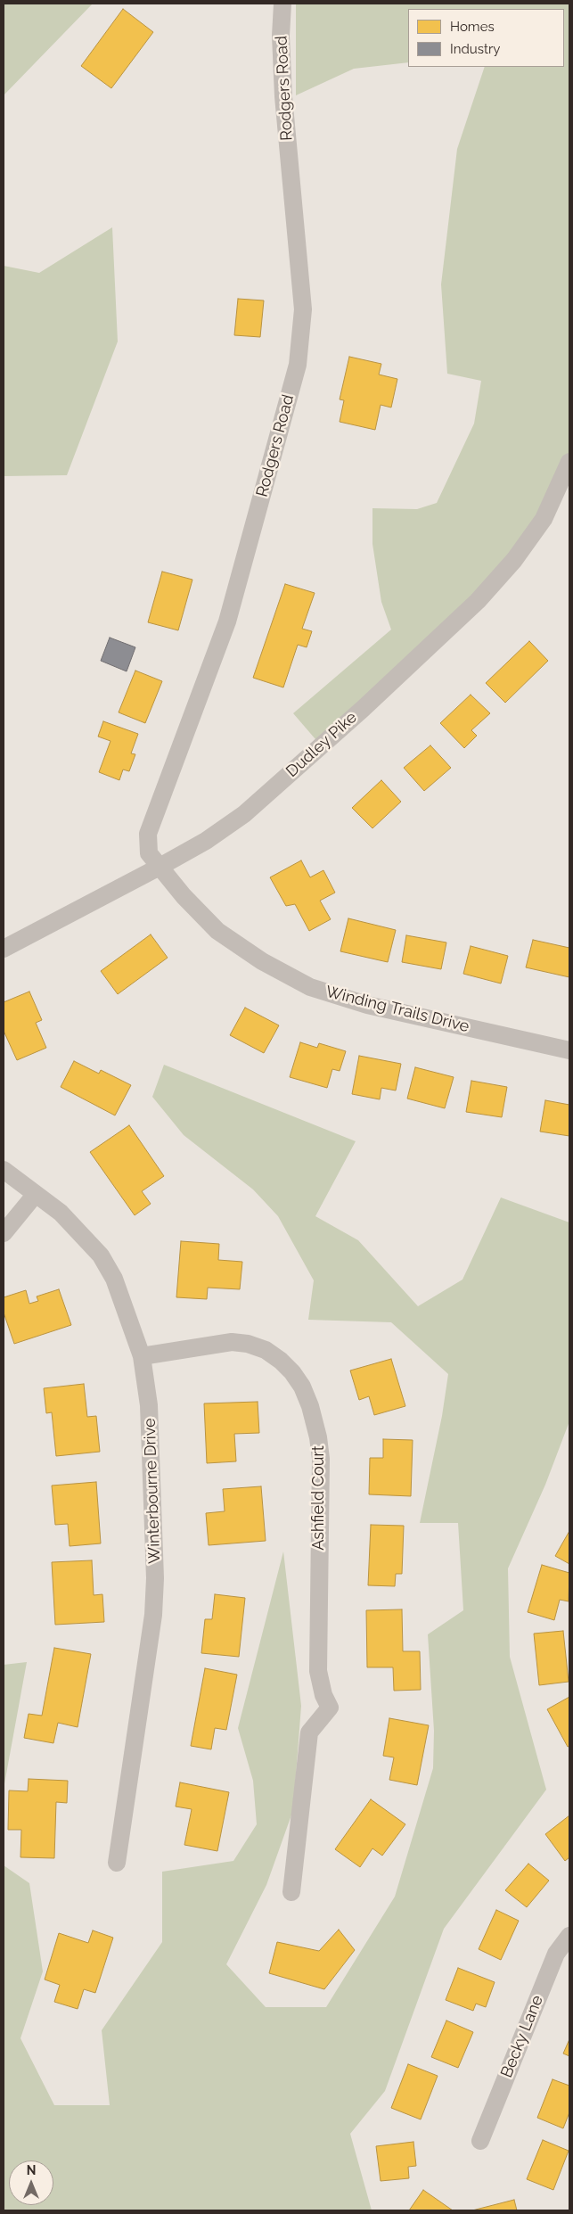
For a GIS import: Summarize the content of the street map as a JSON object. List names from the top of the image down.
{
  "streets": {
    "street": [
      "Rodgers Road",
      "Dudley Pike",
      "Winding Trails Drive",
      "Winterbourne Drive",
      "Ashfield Court",
      "Becky Lane"
    ]
  },
  "crossings": [
    ["Rodgers Road", "Dudley Pike"],
    ["Rodgers Road", "Winding Trails Drive"],
    ["Dudley Pike", "Winding Trails Drive"],
    ["Winterbourne Drive", "Ashfield Court"]
  ],
  "legend": ["Homes", "Industry"],
  "north": "top"
}
